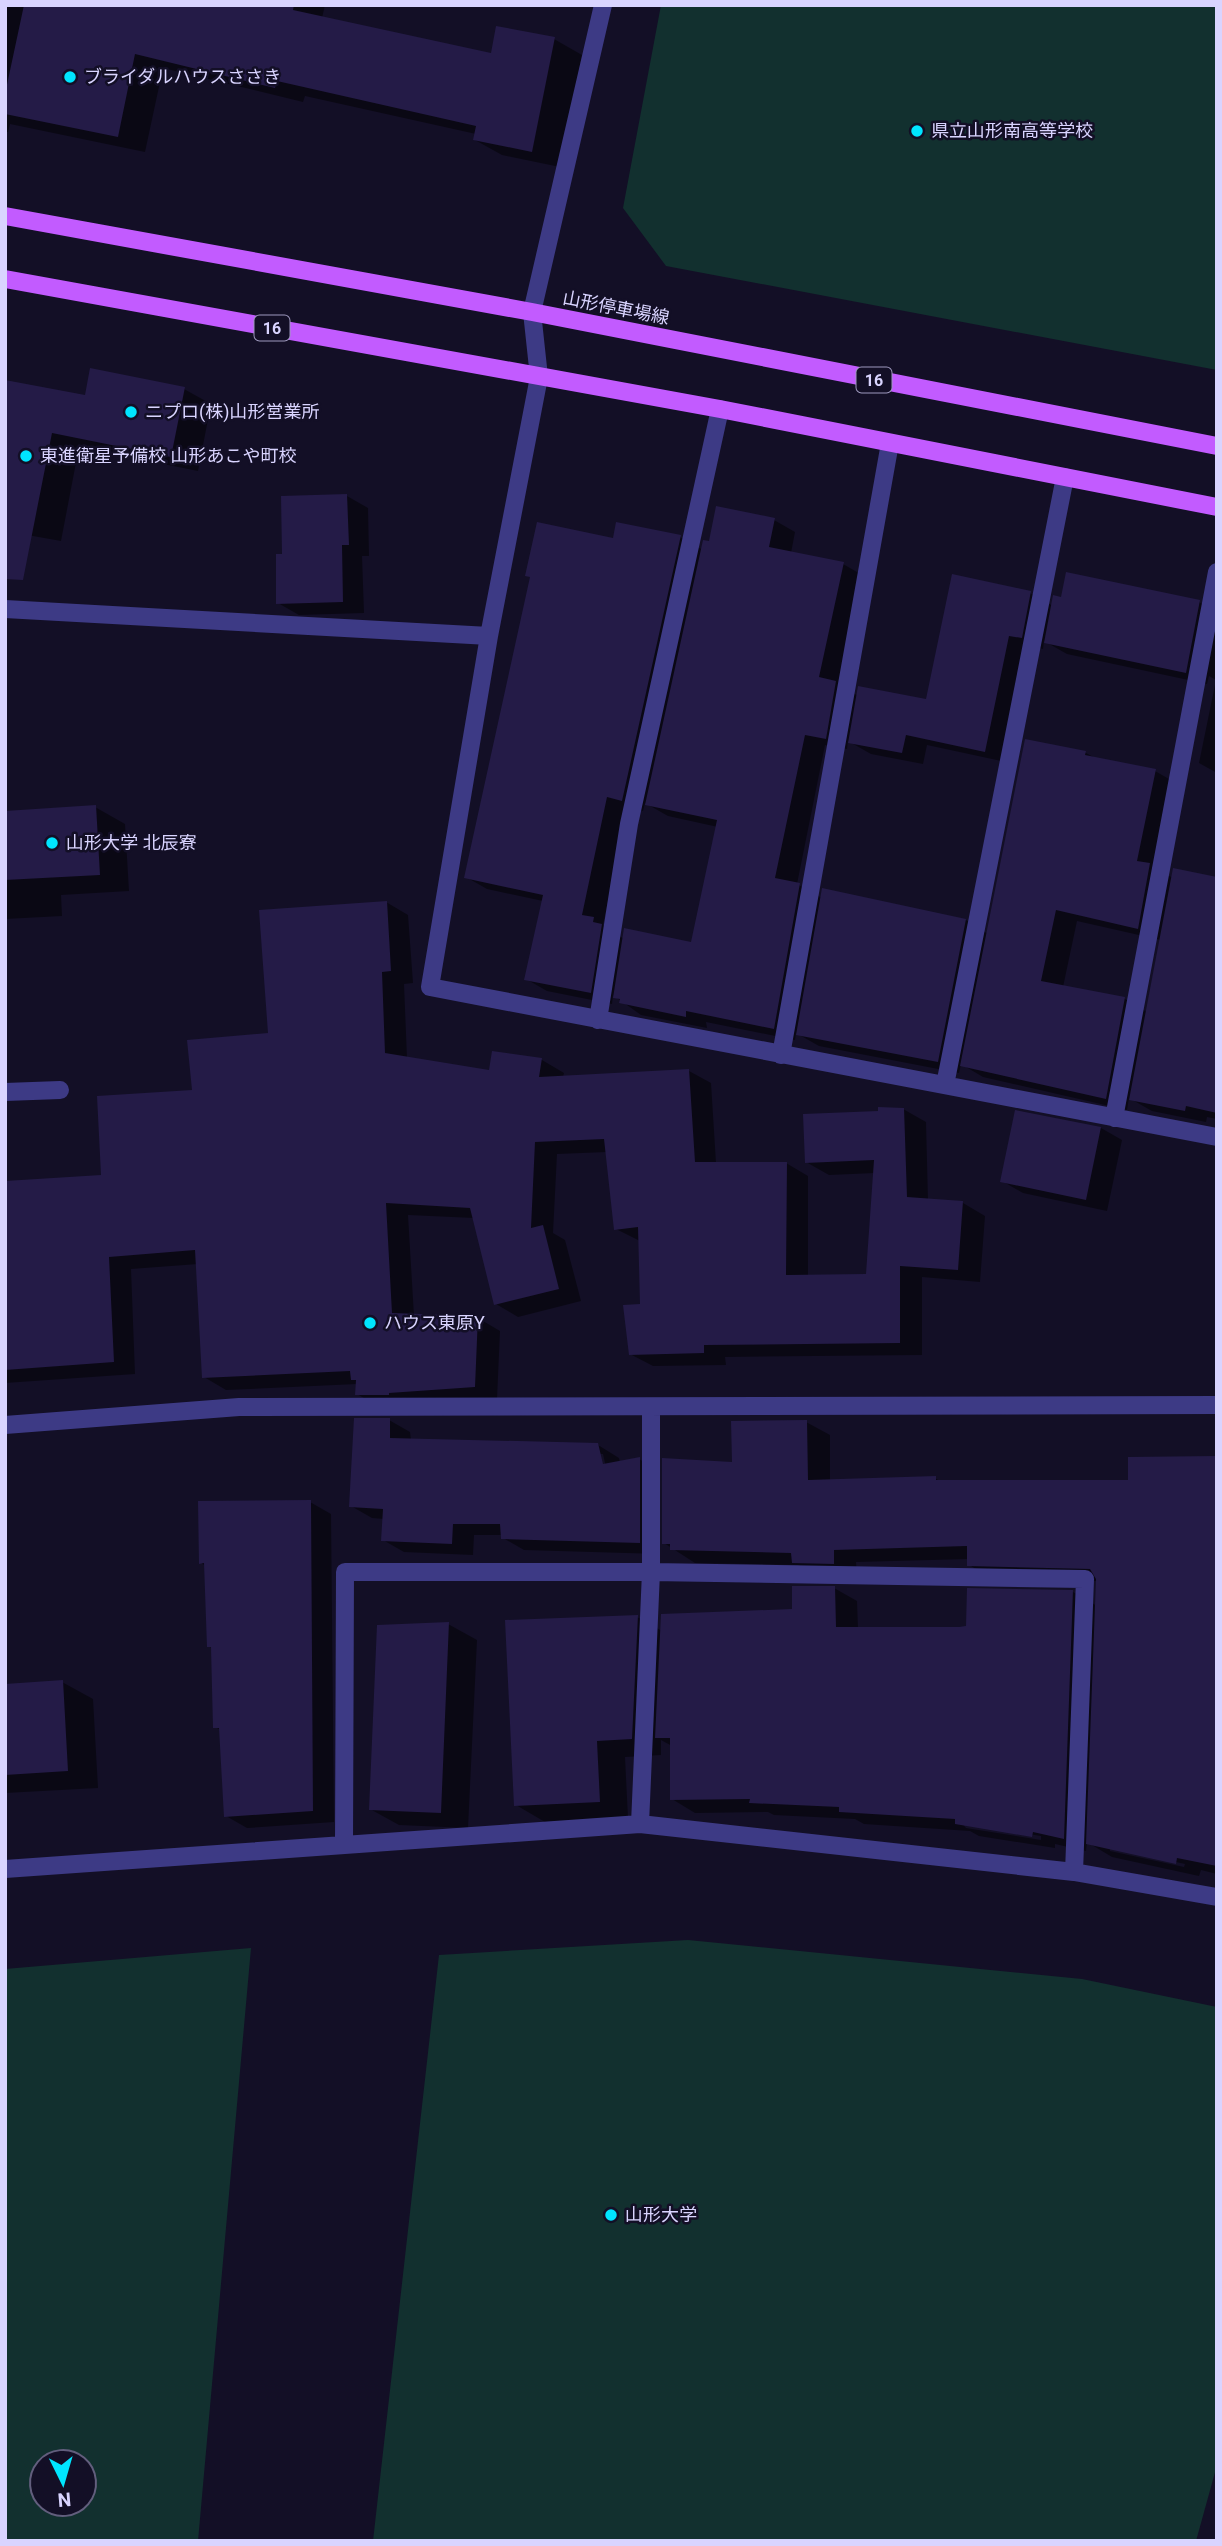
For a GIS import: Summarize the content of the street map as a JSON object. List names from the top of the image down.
{
  "streets": {
    "main road": ["山形停車場線", "16"]
  },
  "places": [
    "ブライダルハウスささき",
    "県立山形南高等学校",
    "ニプロ(株)山形営業所",
    "東進衛星予備校 山形あこや町校",
    "山形大学 北辰寮",
    "ハウス東原Y",
    "山形大学"
  ],
  "north": "bottom"
}
